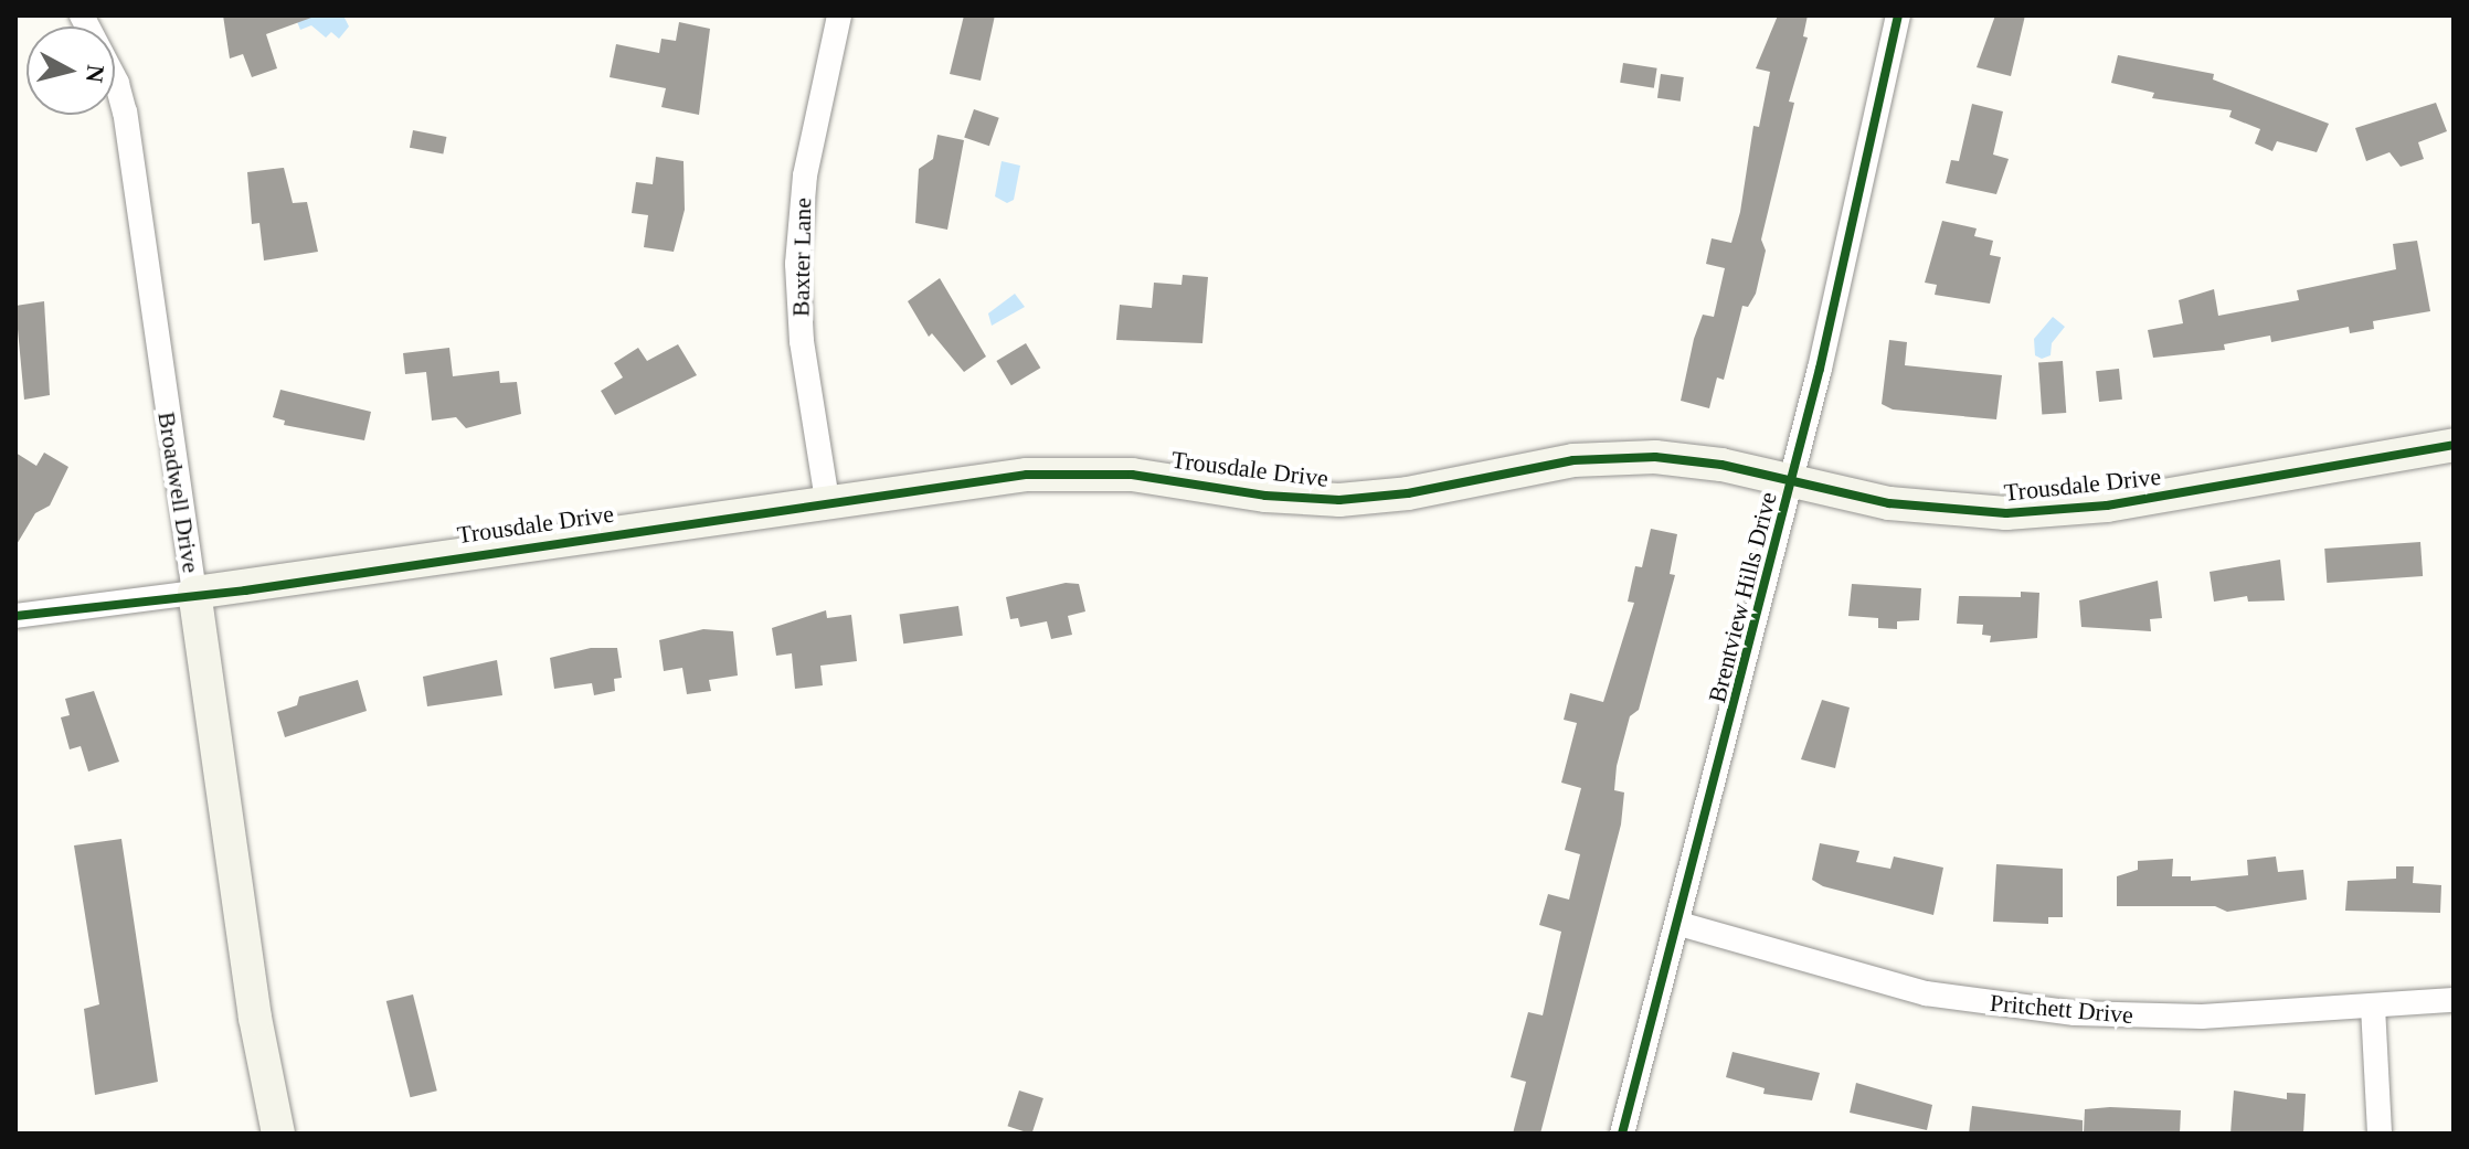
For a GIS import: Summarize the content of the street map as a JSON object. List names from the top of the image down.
{
  "streets": {
    "street": [
      "Baxter Lane",
      "Trousdale Drive",
      "Broadwell Drive",
      "Brentview Hills Drive",
      "Pritchett Drive"
    ]
  },
  "crossings": [
    ["Baxter Lane", "Trousdale Drive"],
    ["Trousdale Drive", "Broadwell Drive"],
    ["Trousdale Drive", "Brentview Hills Drive"],
    ["Brentview Hills Drive", "Pritchett Drive"]
  ],
  "north": "right"
}
